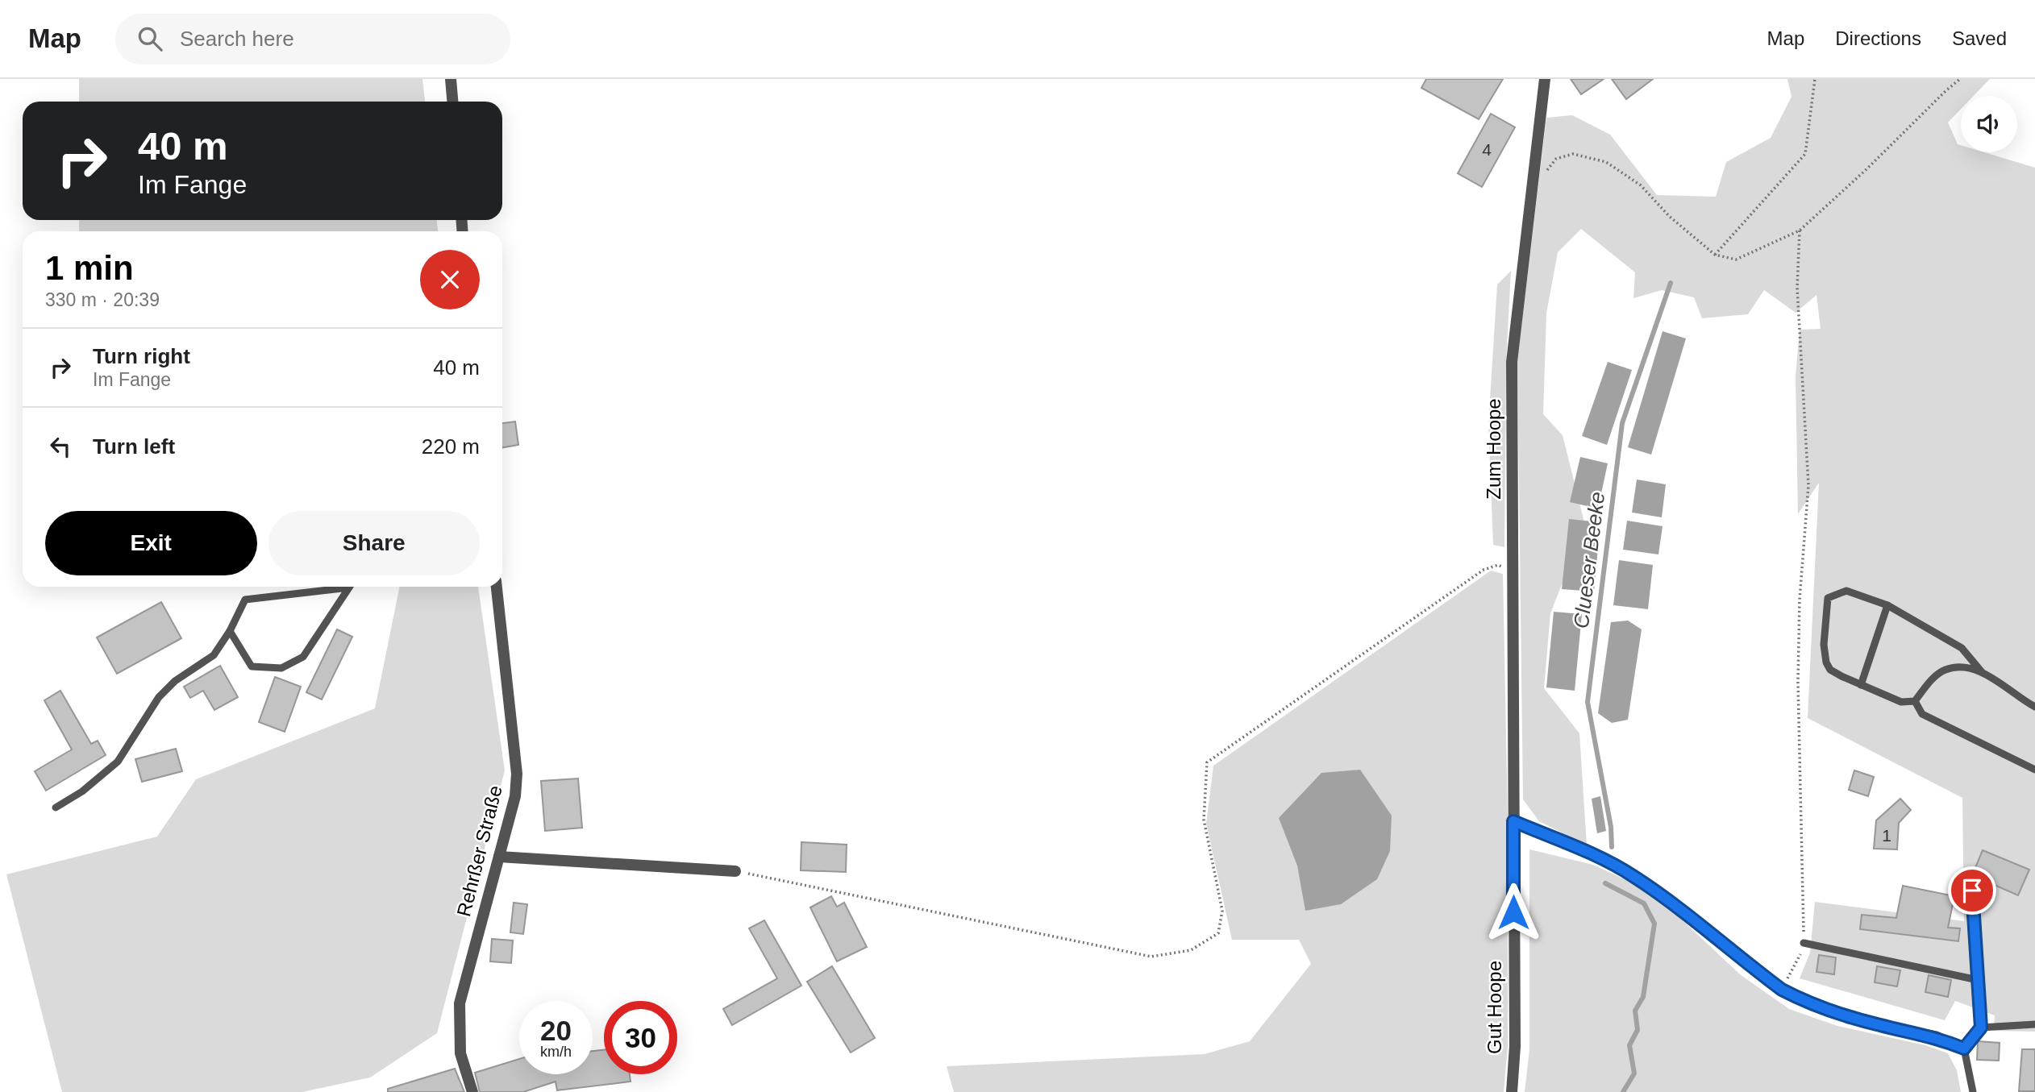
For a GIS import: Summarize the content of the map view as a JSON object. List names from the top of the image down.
{
  "streets": {
    "street": ["Zum Hoope", "Rehrßer Straße", "Gut Hoope"]
  },
  "crossings": [
    ["Zum Hoope", "Gut Hoope"]
  ],
  "water": ["Clueser Beeke"],
  "house_numbers": ["4", "1"],
  "page": {
    "header": "Map",
    "search": "Search here",
    "nav": ["Map", "Directions", "Saved"],
    "turn": ["40 m", "Im Fange"],
    "heading": ["1 min", "330 m · 20:39"],
    "list": [
      {
        "name": "Turn right",
        "note": "Im Fange",
        "value": "40 m"
      },
      {
        "name": "Turn left",
        "value": "220 m"
      }
    ],
    "buttons": ["Exit", "Share"],
    "speed": "20 km/h",
    "limit": "30"
  }
}
